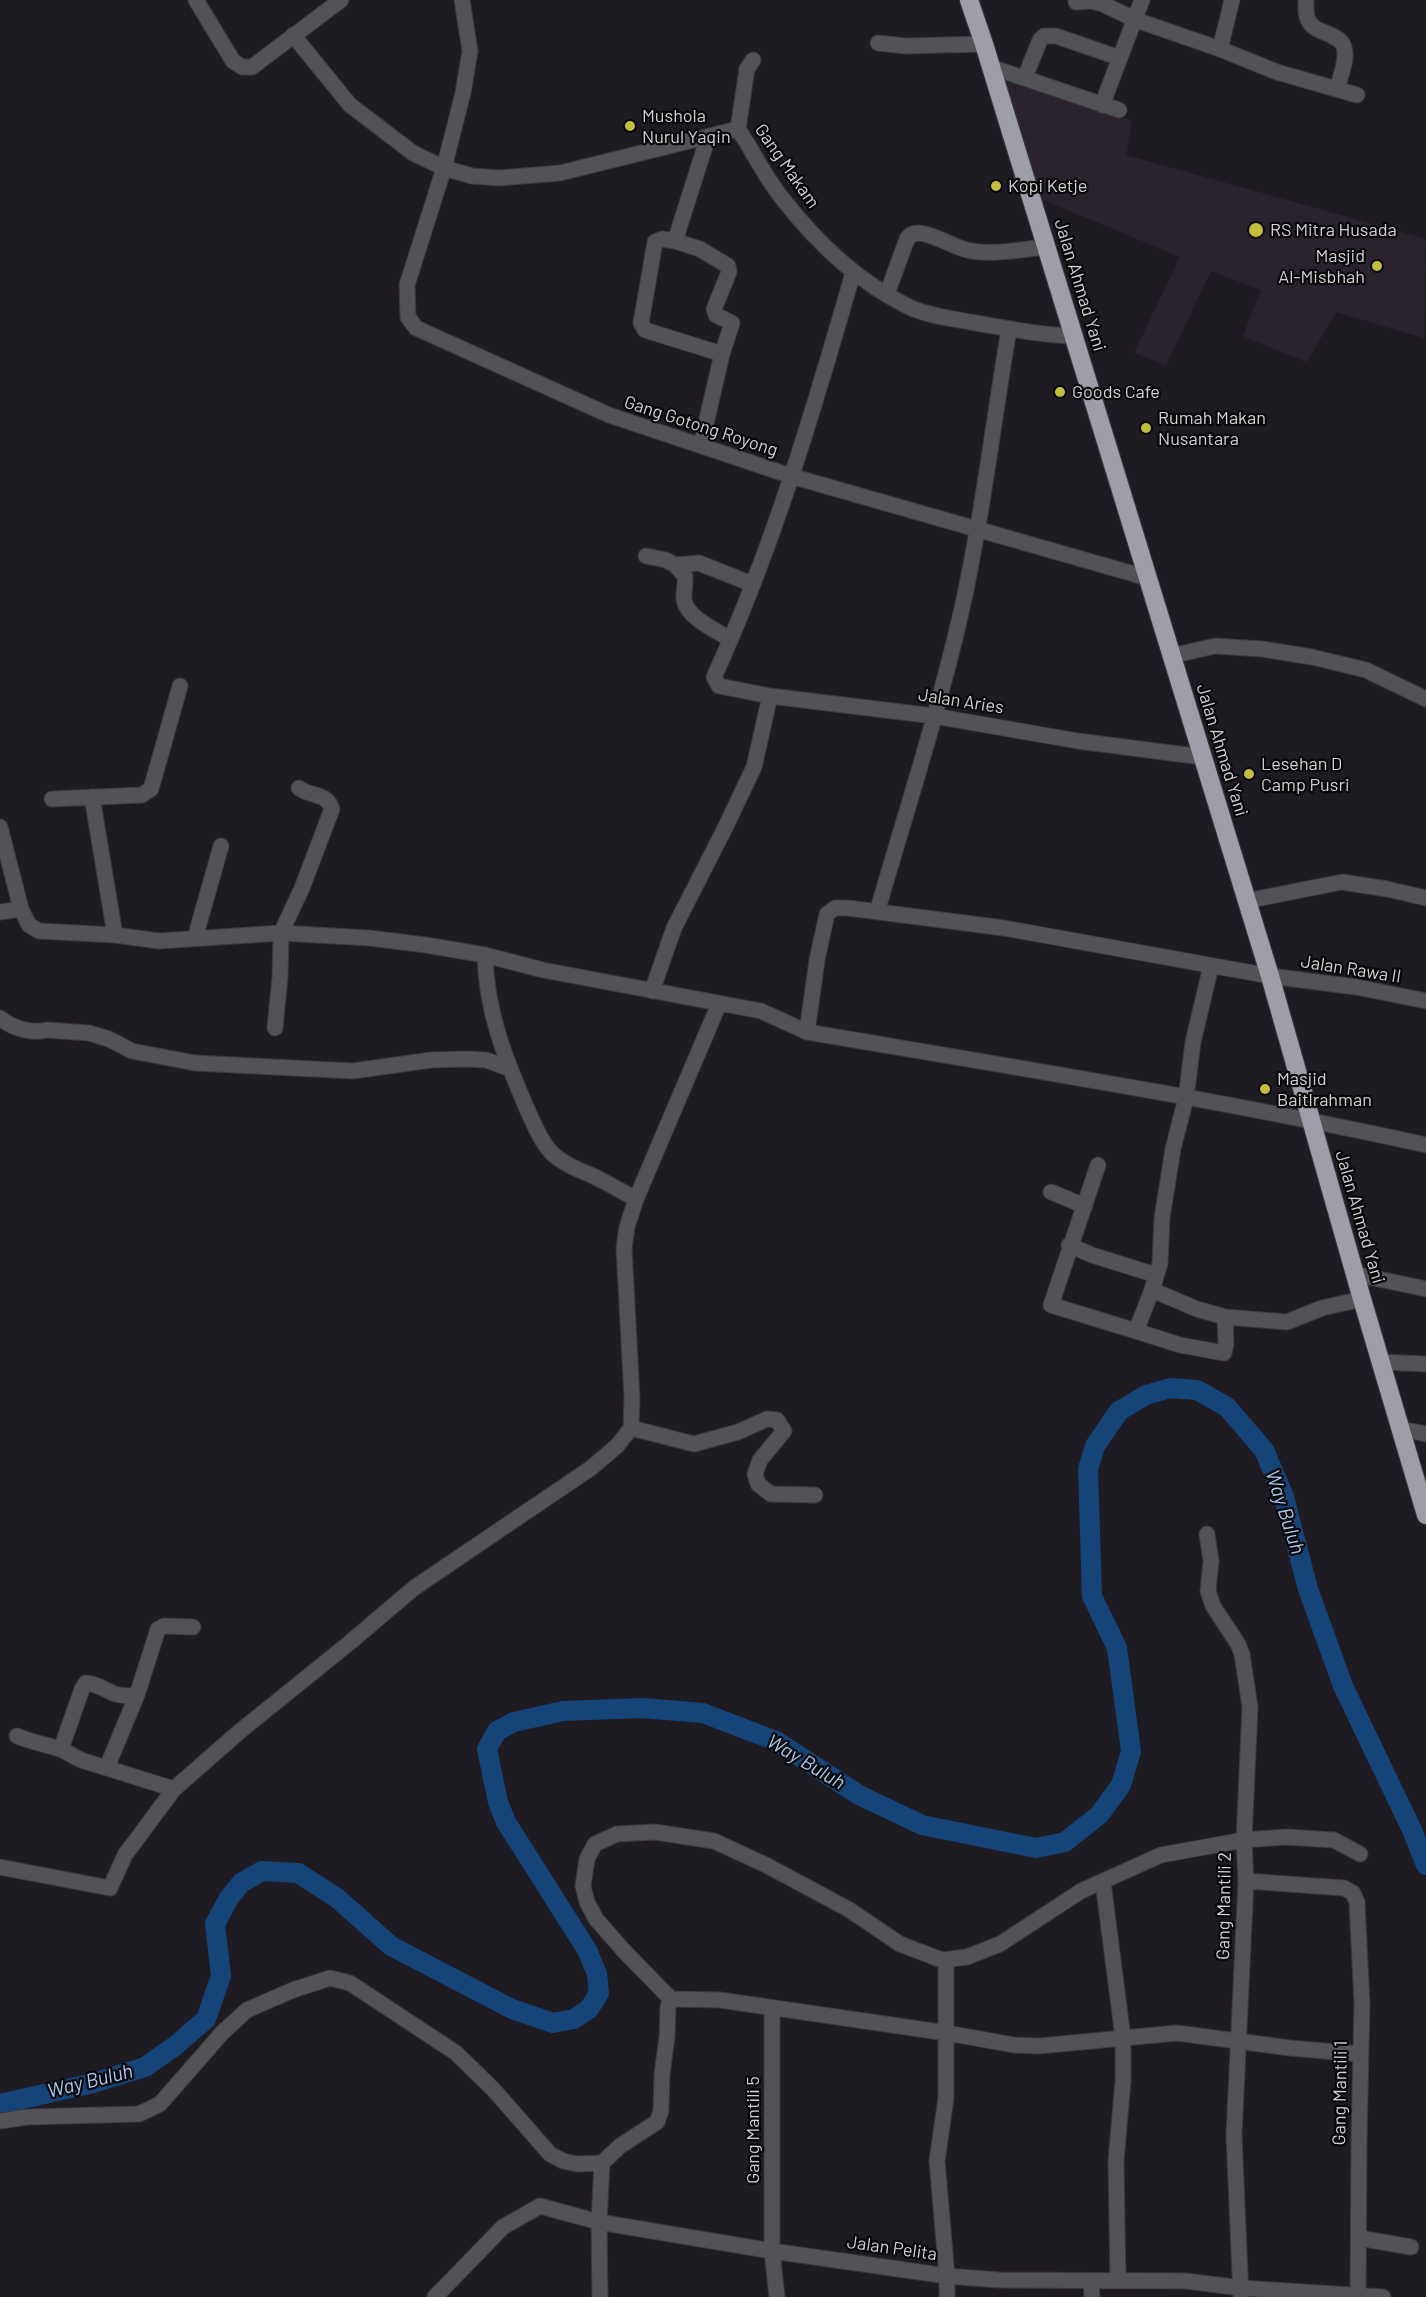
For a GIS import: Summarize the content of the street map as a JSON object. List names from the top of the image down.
{
  "streets": {
    "highway": ["Jalan Ahmad Yani"],
    "street": [
      "Gang Makam",
      "Gang Gotong Royong",
      "Jalan Aries",
      "Jalan Rawa II",
      "Gang Mantili 2",
      "Gang Mantili 1",
      "Gang Mantili 5",
      "Jalan Pelita"
    ]
  },
  "crossings": [
    ["Gang Makam", "Jalan Ahmad Yani"],
    ["Gang Makam", "Gang Gotong Royong"],
    ["Jalan Ahmad Yani", "Gang Gotong Royong"],
    ["Jalan Ahmad Yani", "Jalan Aries"],
    ["Jalan Ahmad Yani", "Jalan Rawa II"],
    ["Gang Mantili 2", "Gang Mantili 1"],
    ["Gang Mantili 2", "Jalan Pelita"],
    ["Gang Mantili 1", "Jalan Pelita"],
    ["Gang Mantili 5", "Jalan Pelita"]
  ],
  "water": ["Way Buluh"],
  "places": [
    "Mushola Nurul Yaqin",
    "Kopi Ketje",
    "RS Mitra Husada",
    "Masjid Al-Misbhah",
    "Goods Cafe",
    "Rumah Makan Nusantara",
    "Lesehan D Camp Pusri",
    "Masjid Baitlrahman"
  ]
}
